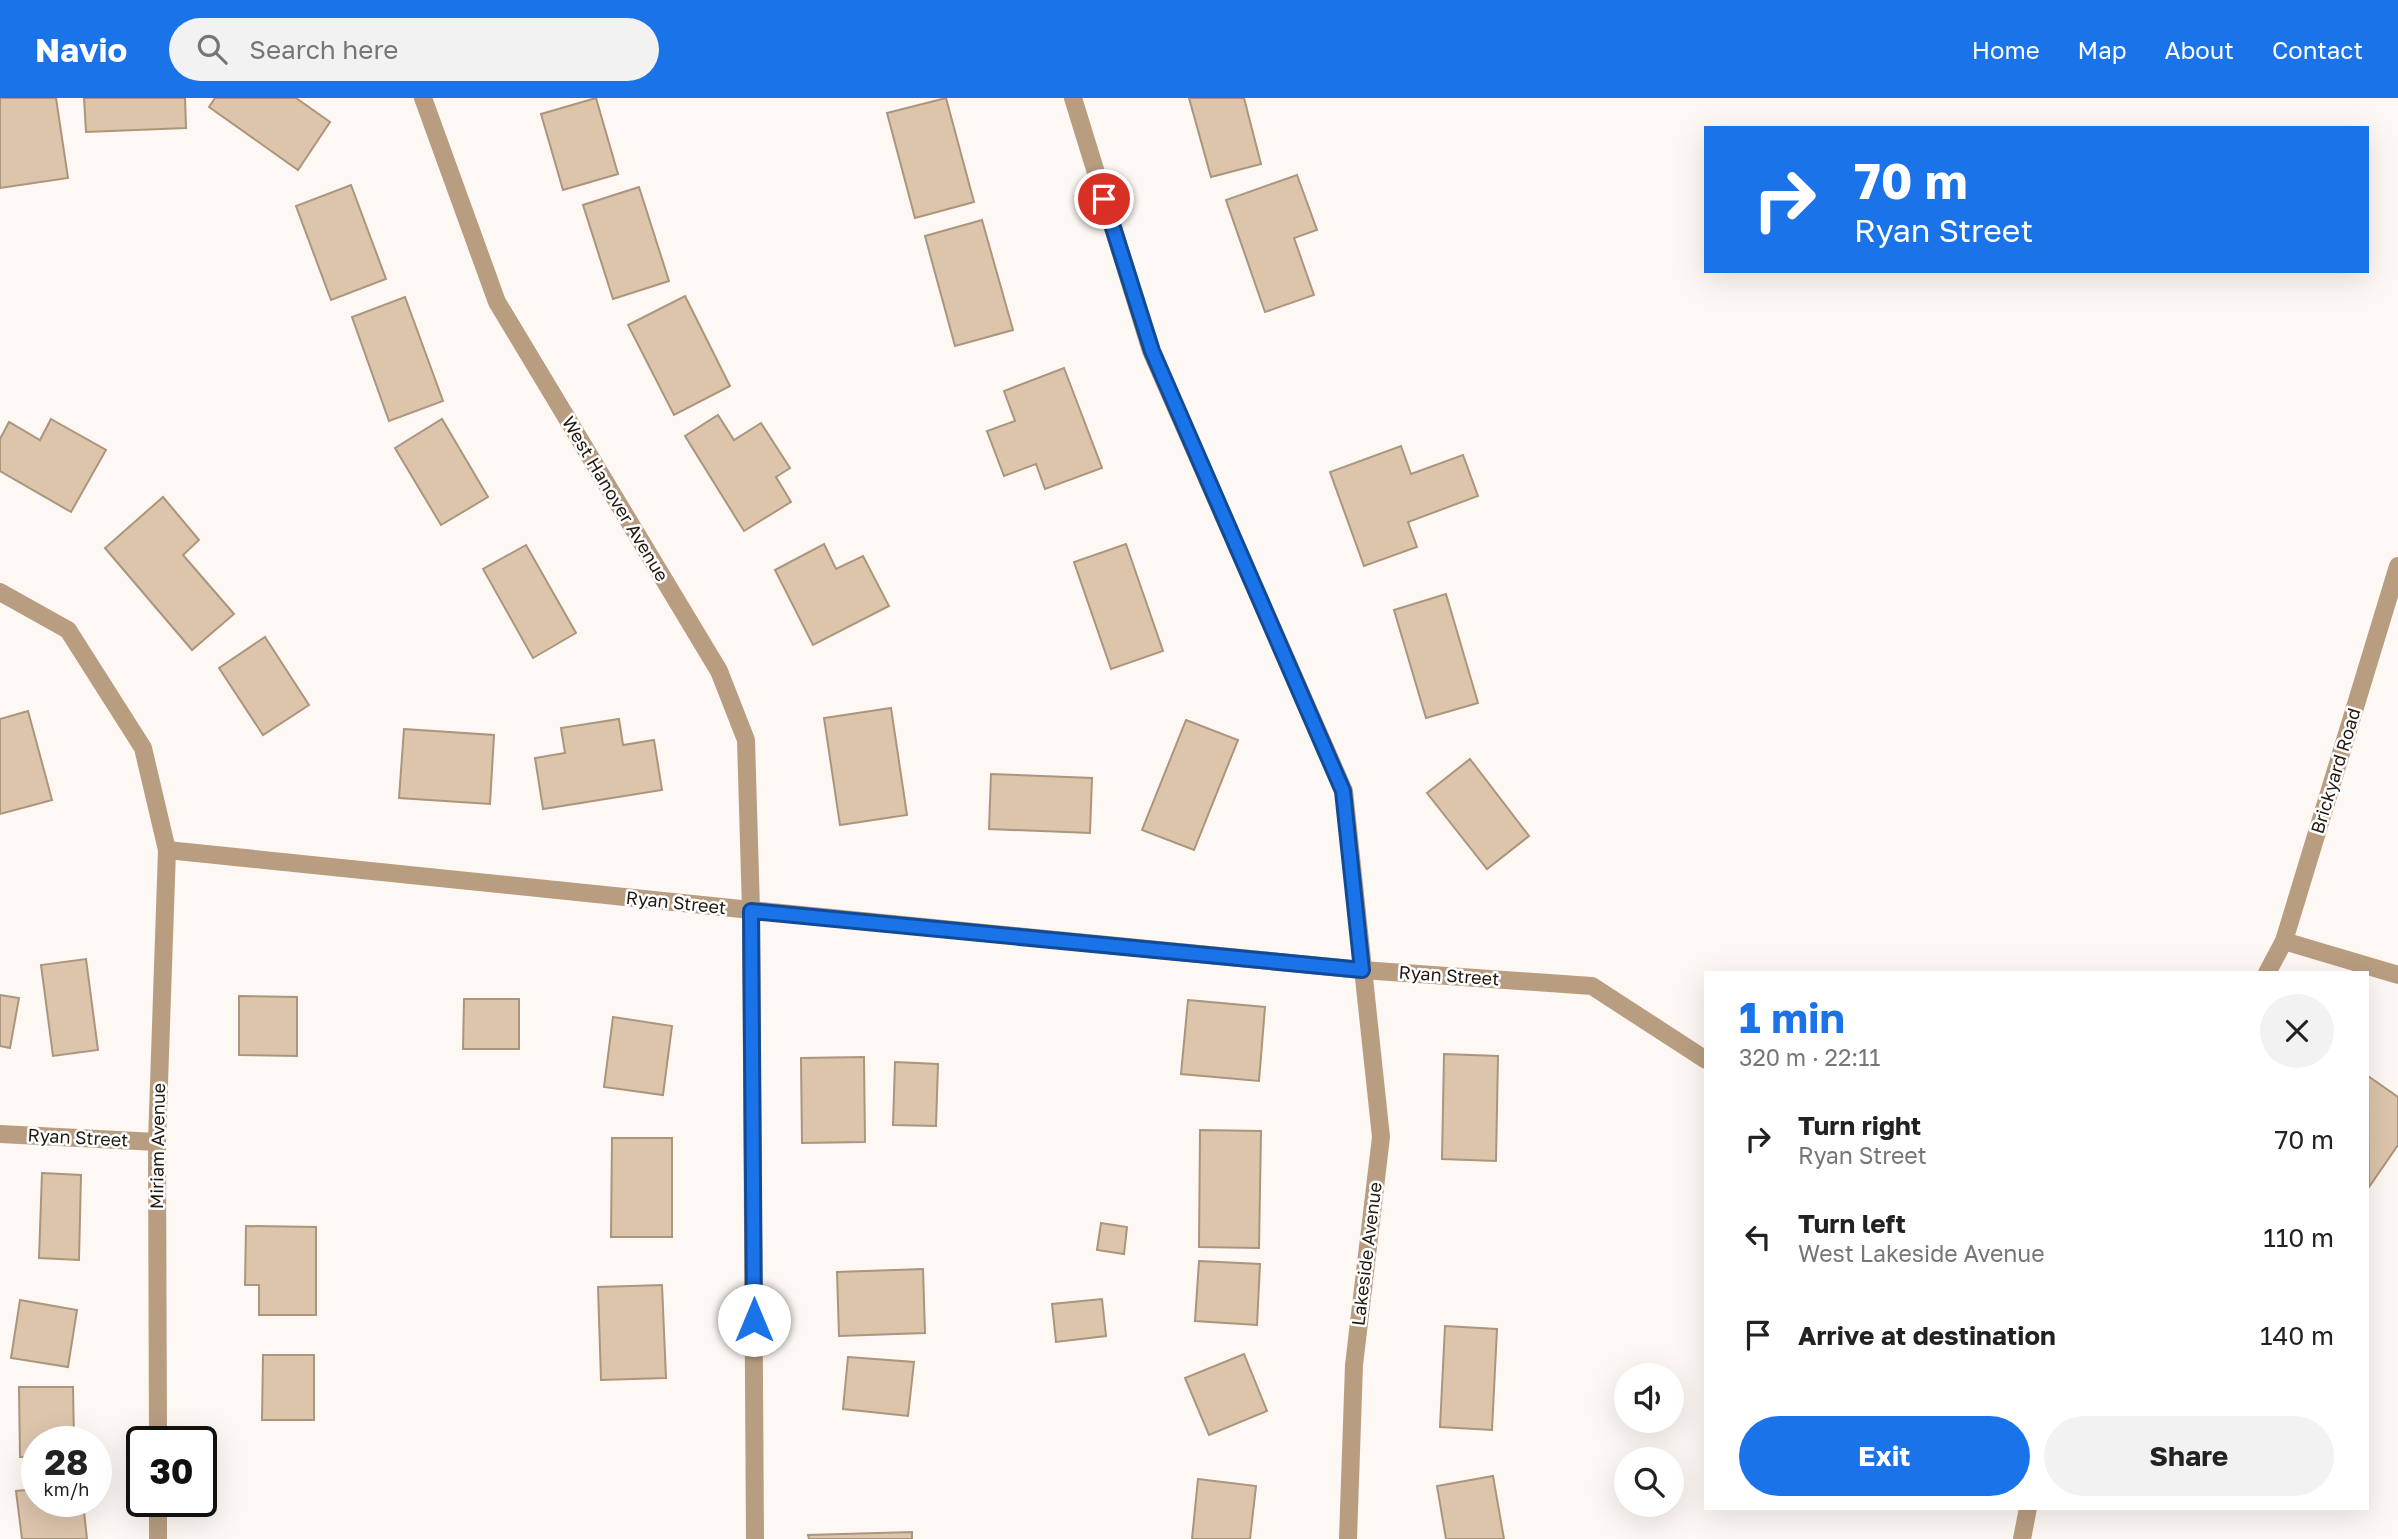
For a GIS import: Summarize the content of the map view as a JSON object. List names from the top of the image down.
{
  "streets": {
    "street": [
      "West Hanover Avenue",
      "Brickyard Road",
      "Ryan Street",
      "Miriam Avenue",
      "Lakeside Avenue"
    ]
  },
  "crossings": [
    ["West Hanover Avenue", "Ryan Street"],
    ["Ryan Street", "Miriam Avenue"],
    ["Ryan Street", "Lakeside Avenue"]
  ],
  "page": {
    "header": "Navio",
    "search": "Search here",
    "nav": [
      "Home",
      "Map",
      "About",
      "Contact"
    ],
    "turn": ["70 m", "Ryan Street"],
    "heading": ["1 min", "320 m · 22:11"],
    "list": [
      {
        "name": "Turn right",
        "note": "Ryan Street",
        "value": "70 m"
      },
      {
        "name": "Turn left",
        "note": "West Lakeside Avenue",
        "value": "110 m"
      },
      {
        "name": "Arrive at destination",
        "value": "140 m"
      }
    ],
    "buttons": ["Exit", "Share"],
    "speed": "28 km/h",
    "limit": "30"
  }
}
